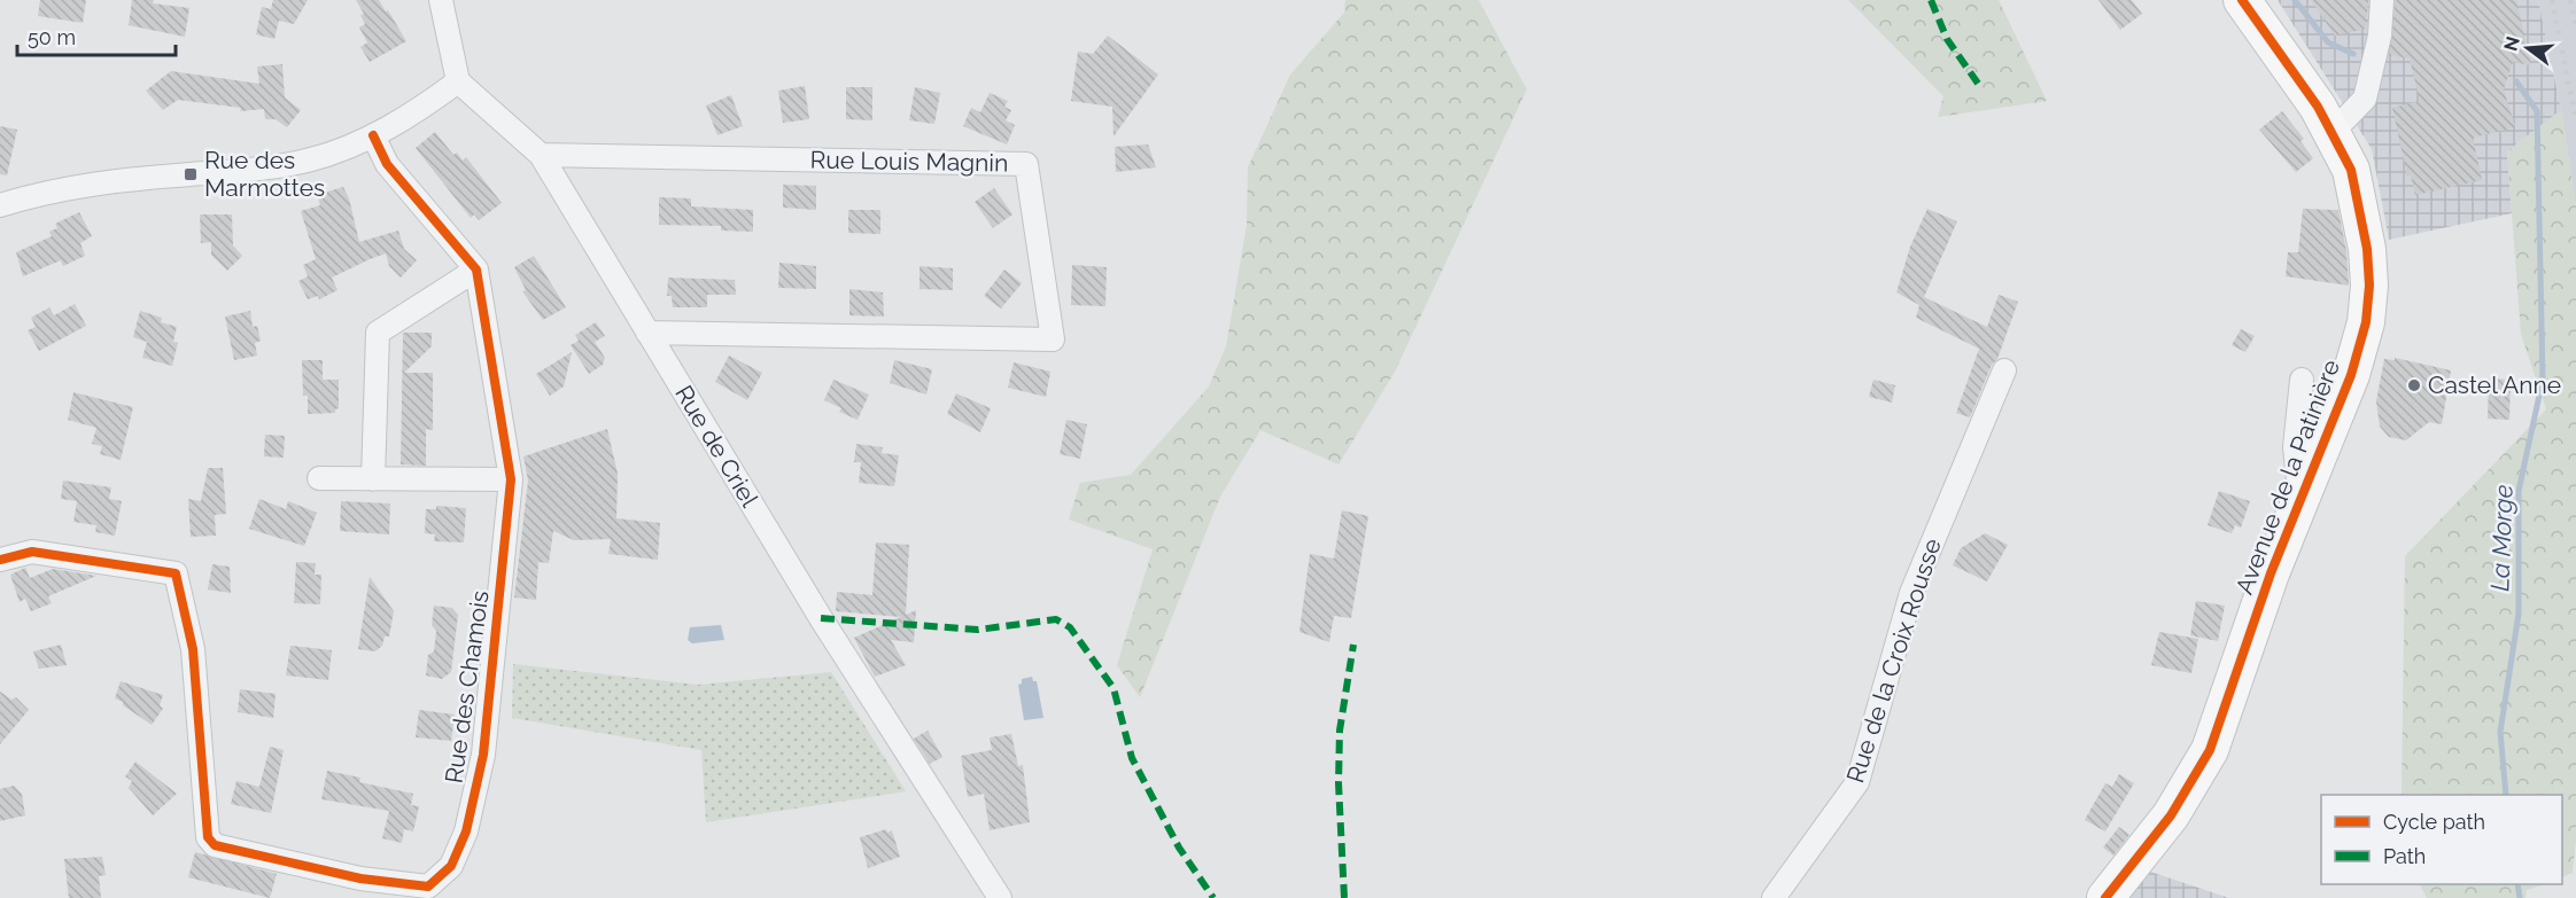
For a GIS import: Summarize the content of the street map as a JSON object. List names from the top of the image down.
{
  "streets": {
    "main road": ["Avenue de la Patinière"],
    "street": [
      "Rue Louis Magnin",
      "Rue de Criel",
      "Rue de la Croix Rousse",
      "Rue des Chamois"
    ]
  },
  "crossings": [
    ["Rue Louis Magnin", "Rue de Criel"]
  ],
  "water": ["La Morge"],
  "places": {
    "transit": ["Rue des Marmottes"],
    "other": ["Castel Anne"]
  },
  "legend": ["Cycle path", "Path"],
  "scale_bar": "50 m",
  "north": "left"
}
